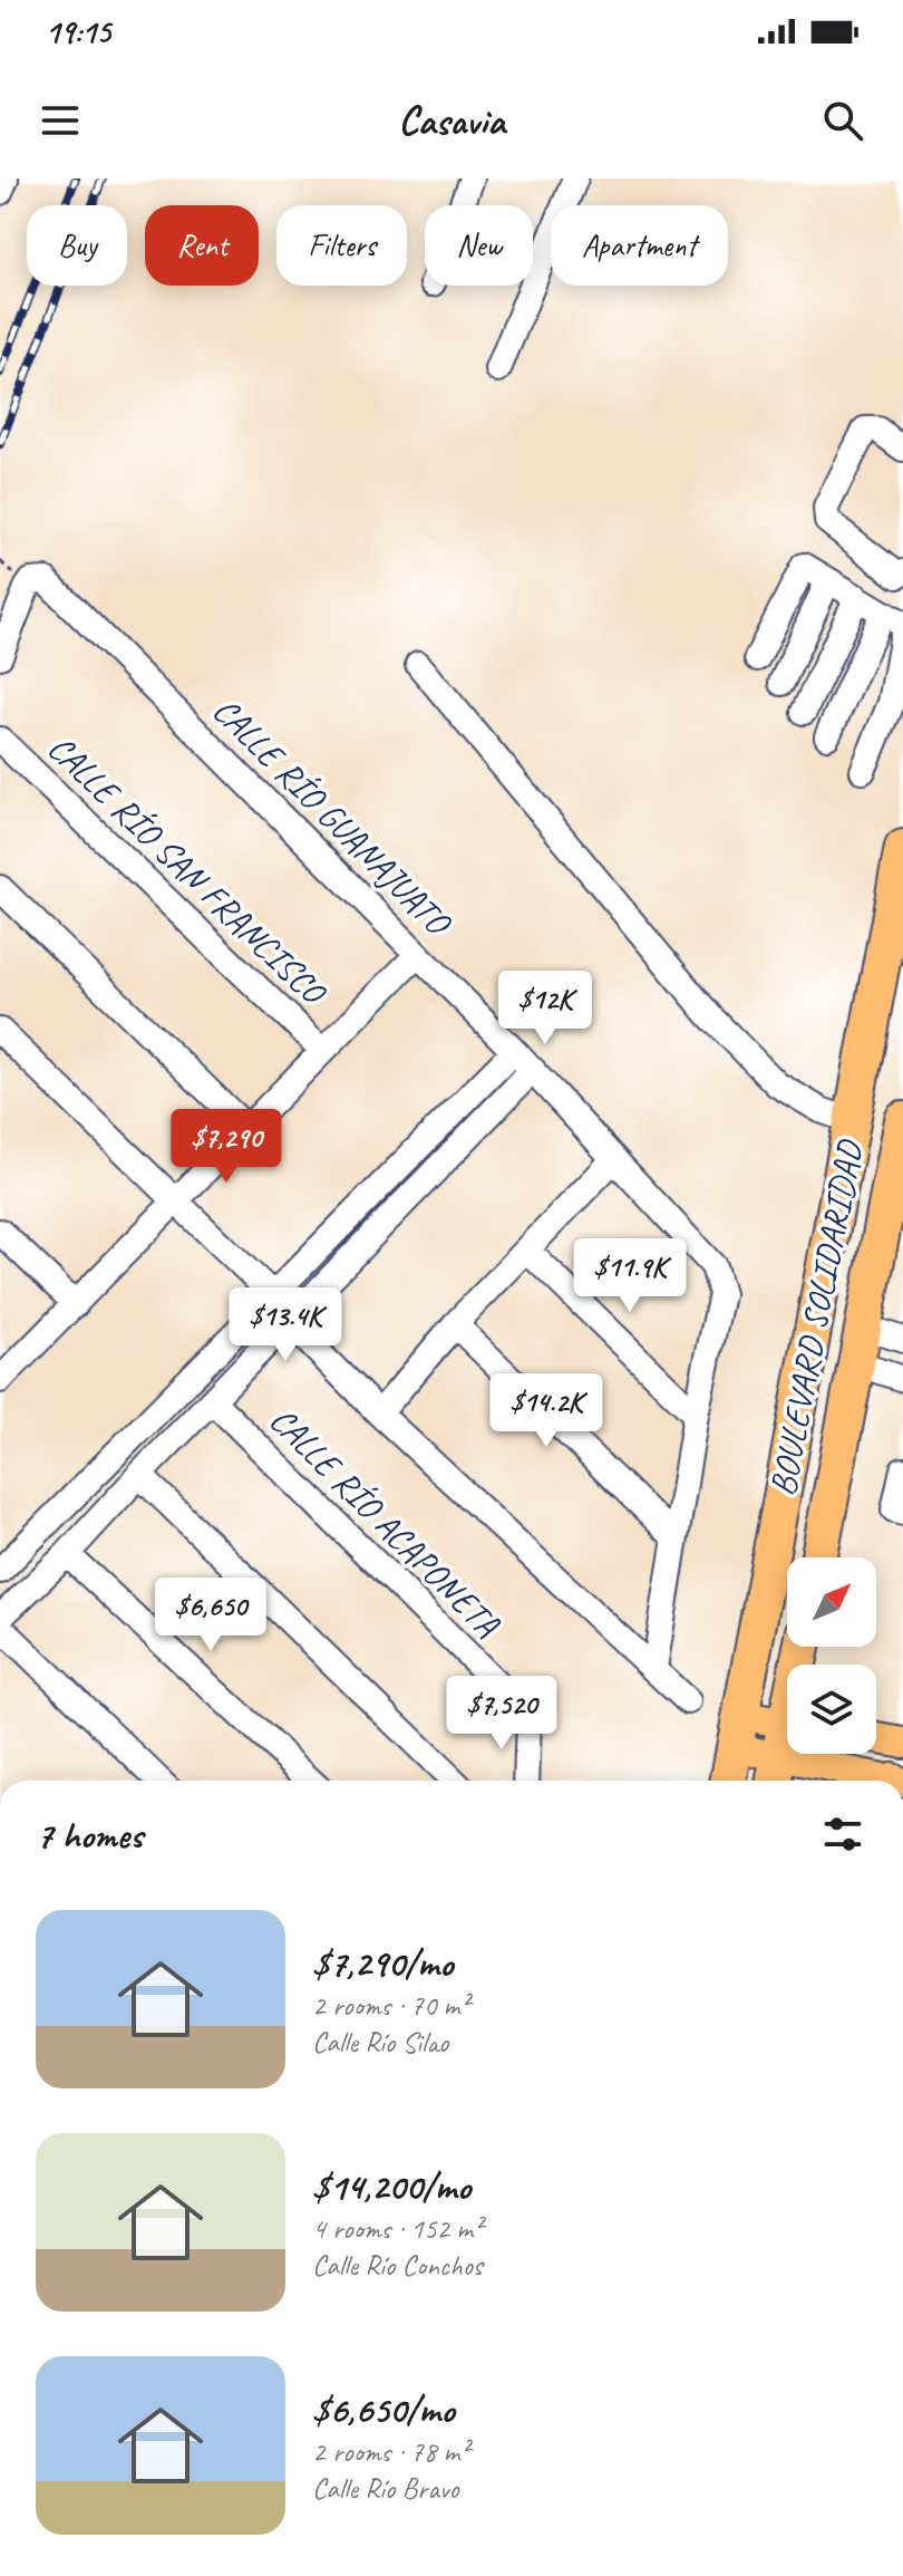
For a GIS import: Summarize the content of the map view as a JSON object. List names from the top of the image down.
{
  "streets": {
    "highway": ["BOULEVARD SOLIDARIDAD"],
    "street": ["CALLE RÍO GUANAJUATO", "CALLE RÍO SAN FRANCISCO", "CALLE RÍO ACAPONETA"]
  },
  "north": "top right",
  "page": {
    "status": "19:15",
    "header": "Casavia",
    "chip": [
      "Buy",
      "Rent",
      "Filters",
      "New",
      "Apartment"
    ],
    "price": [
      "$12K",
      "$7,290",
      "$11.9K",
      "$13.4K",
      "$14.2K",
      "$6,650",
      "$7,520"
    ],
    "heading": "7 homes",
    "list": [
      {
        "name": "$7,290/mo",
        "note": "2 rooms · 70 m² · Calle Río Silao"
      },
      {
        "name": "$14,200/mo",
        "note": "4 rooms · 152 m² · Calle Río Conchos"
      },
      {
        "name": "$6,650/mo",
        "note": "2 rooms · 78 m² · Calle Río Bravo"
      }
    ]
  }
}
